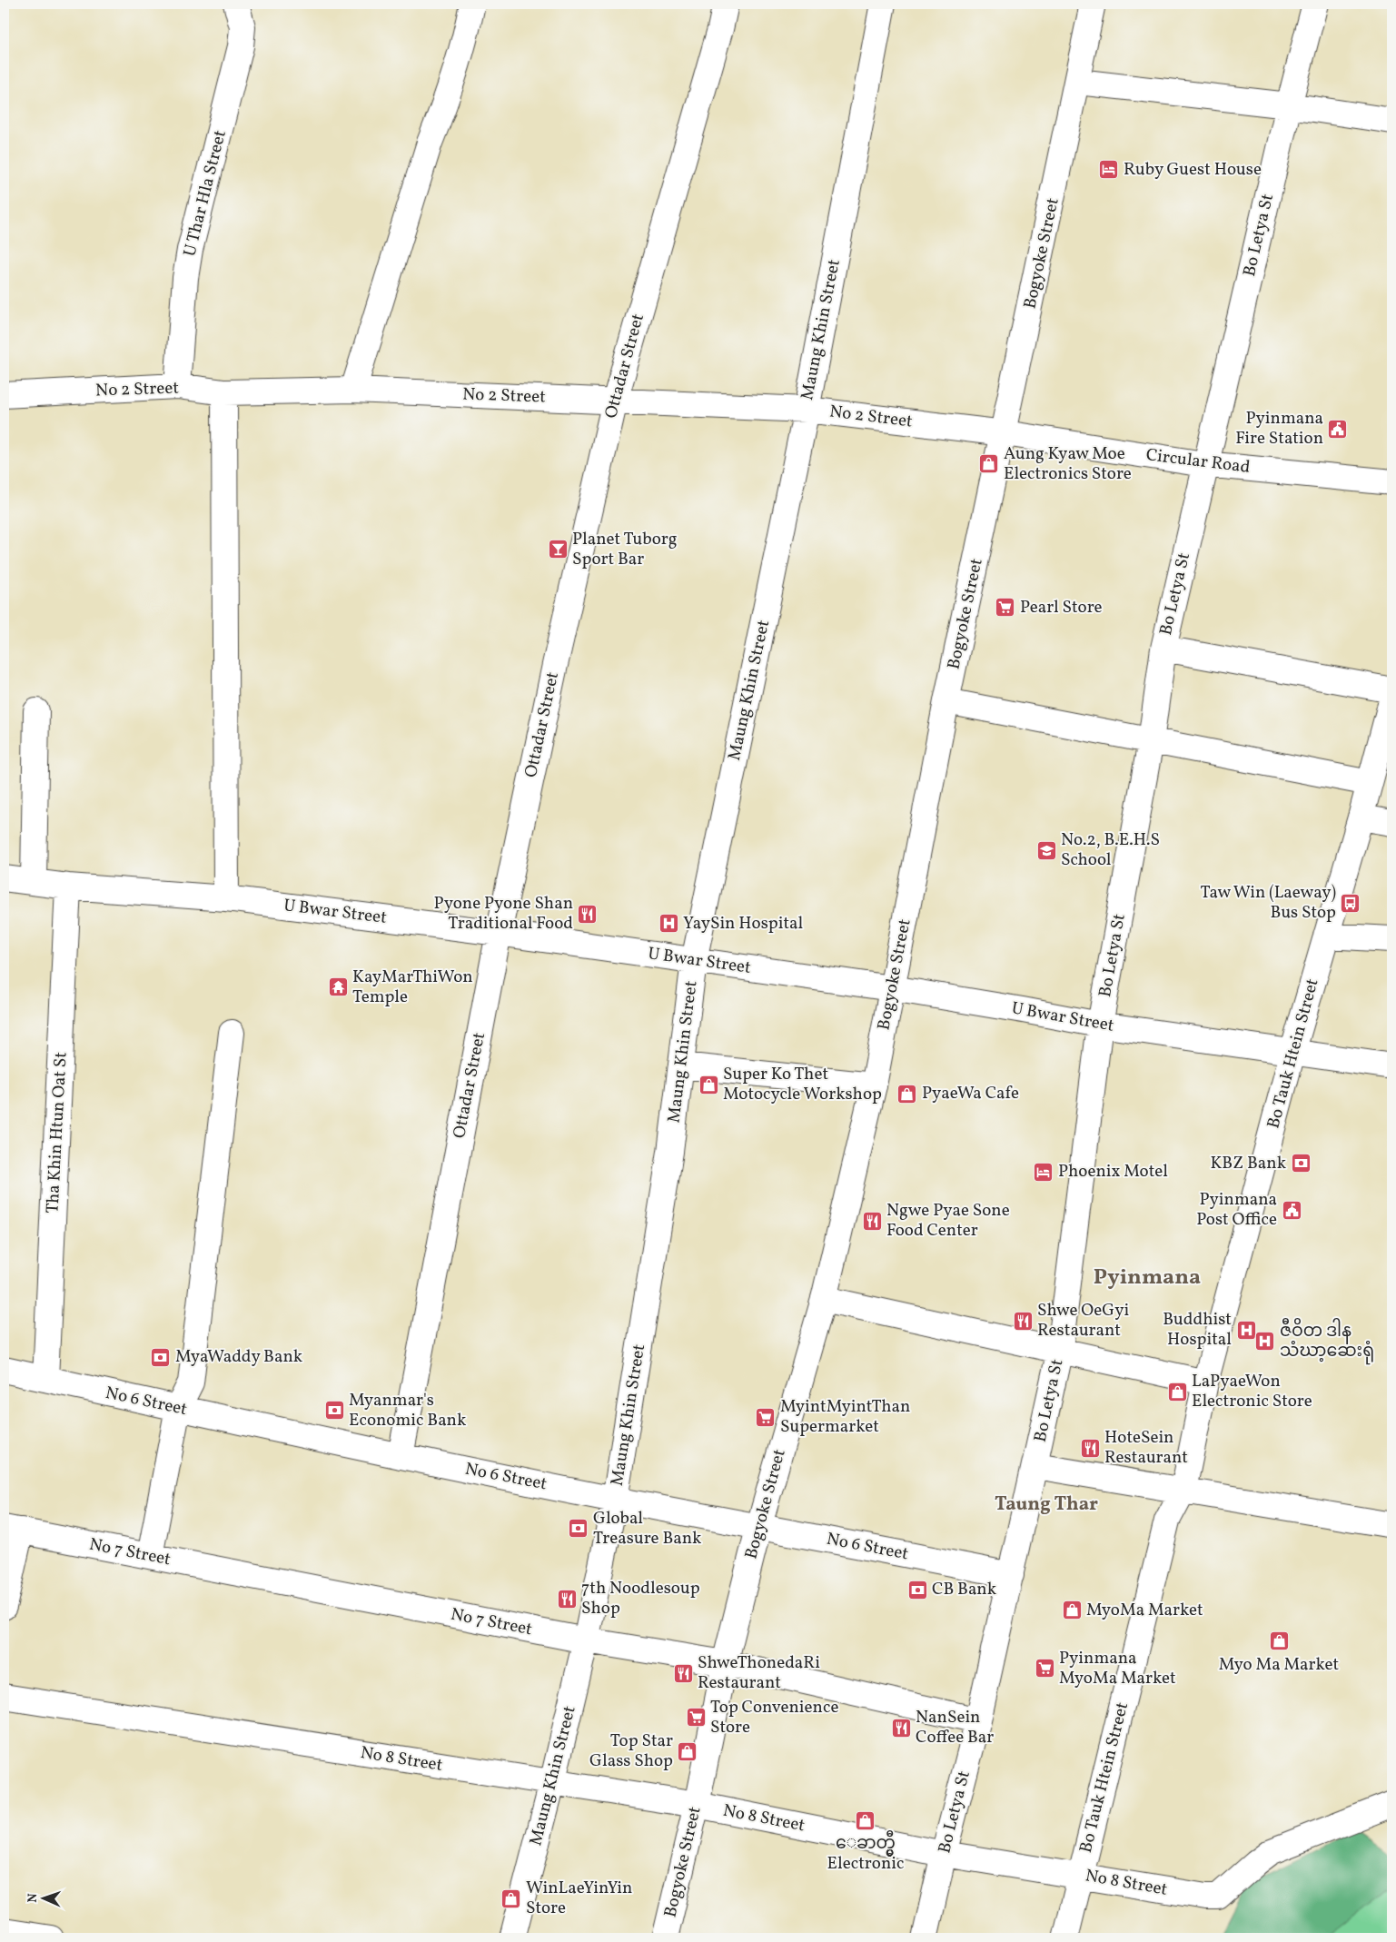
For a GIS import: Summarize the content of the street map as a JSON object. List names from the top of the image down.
{
  "streets": {
    "street": [
      "U Thar Hla Street",
      "Bo Letya St",
      "Bogyoke Street",
      "Maung Khin Street",
      "Ottadar Street",
      "No 2 Street",
      "Circular Road",
      "U Bwar Street",
      "Bo Tauk Htein Street",
      "Tha Khin Htun Oat St",
      "No 6 Street",
      "No 7 Street",
      "No 8 Street"
    ]
  },
  "crossings": [
    ["U Thar Hla Street", "No 2 Street"],
    ["Bo Letya St", "Circular Road"],
    ["Bo Letya St", "U Bwar Street"],
    ["Bo Letya St", "No 6 Street"],
    ["Bo Letya St", "No 7 Street"],
    ["Bo Letya St", "No 8 Street"],
    ["Bogyoke Street", "No 2 Street"],
    ["Bogyoke Street", "Circular Road"],
    ["Bogyoke Street", "U Bwar Street"],
    ["Bogyoke Street", "No 6 Street"],
    ["Bogyoke Street", "No 7 Street"],
    ["Bogyoke Street", "No 8 Street"],
    ["Maung Khin Street", "No 2 Street"],
    ["Maung Khin Street", "U Bwar Street"],
    ["Maung Khin Street", "No 6 Street"],
    ["Maung Khin Street", "No 7 Street"],
    ["Maung Khin Street", "No 8 Street"],
    ["Ottadar Street", "No 2 Street"],
    ["Ottadar Street", "U Bwar Street"],
    ["Ottadar Street", "No 6 Street"],
    ["No 2 Street", "Circular Road"],
    ["U Bwar Street", "Bo Tauk Htein Street"],
    ["U Bwar Street", "Tha Khin Htun Oat St"],
    ["Bo Tauk Htein Street", "No 8 Street"],
    ["Tha Khin Htun Oat St", "No 6 Street"]
  ],
  "districts": ["Pyinmana", "Taung Thar"],
  "places": {
    "hotel": ["Ruby Guest House", "Phoenix Motel"],
    "public building": ["Pyinmana Fire Station", "Pyinmana Post Office"],
    "shop": [
      "Aung Kyaw Moe Electronics Store",
      "Super Ko Thet Motocycle Workshop",
      "PyaeWa Cafe",
      "LaPyaeWon Electronic Store",
      "MyoMa Market",
      "Myo Ma Market",
      "Top Star Glass Shop",
      "ေခာတ္မွီ Electronic",
      "WinLaeYinYin Store"
    ],
    "bar": ["Planet Tuborg Sport Bar"],
    "supermarket": [
      "Pearl Store",
      "MyintMyintThan Supermarket",
      "Pyinmana MyoMa Market",
      "Top Convenience Store"
    ],
    "school or university": ["No.2, B.E.H.S School"],
    "bus stop": ["Taw Win (Laeway) Bus Stop"],
    "restaurant": [
      "Pyone Pyone Shan Traditional Food",
      "Ngwe Pyae Sone Food Center",
      "Shwe OeGyi Restaurant",
      "HoteSein Restaurant",
      "7th Noodlesoup Shop",
      "ShweThonedaRi Restaurant",
      "NanSein Coffee Bar"
    ],
    "hospital": ["YaySin Hospital", "Buddhist Hospital", "ဇီဝိတ ဒါန သံဃာ့ဆေးရုံ"],
    "temple": ["KayMarThiWon Temple"],
    "bank": [
      "KBZ Bank",
      "MyaWaddy Bank",
      "Myanmar's Economic Bank",
      "Global Treasure Bank",
      "CB Bank"
    ]
  },
  "north": "left"
}
